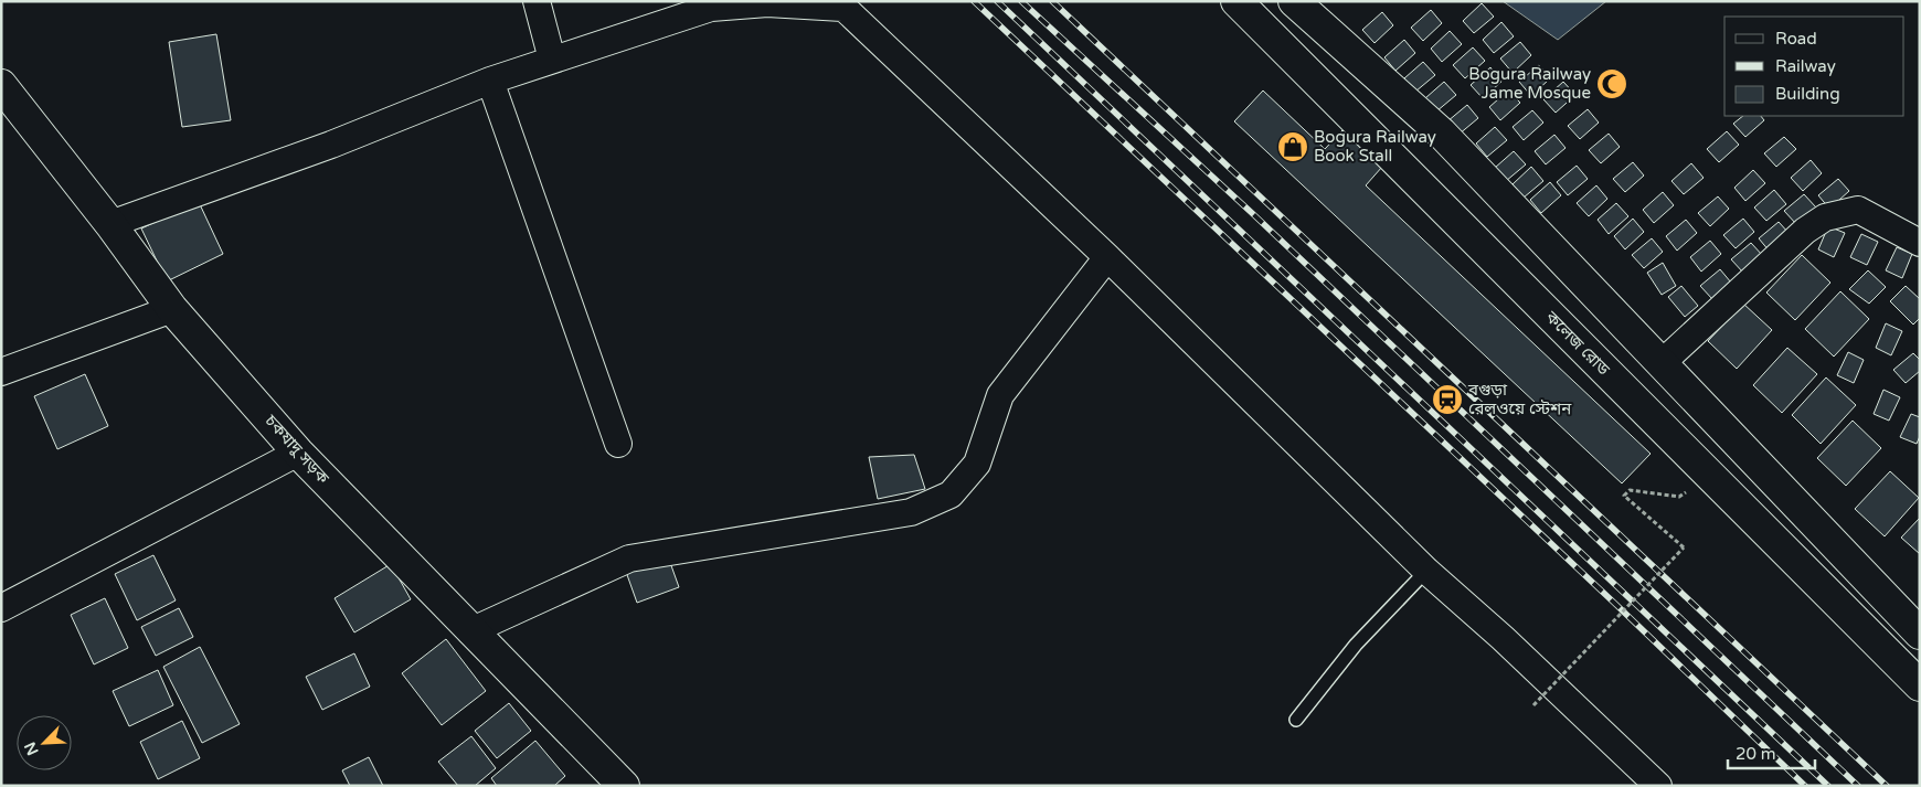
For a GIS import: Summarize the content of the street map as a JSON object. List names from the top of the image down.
{
  "streets": {
    "main road": ["কলেজ রোড", "চকযাদু সড়ক"]
  },
  "places": {
    "mosque": ["Bogura Railway Jame Mosque"],
    "shop": ["Bogura Railway Book Stall"],
    "station": ["বগুড়া রেলওয়ে স্টেশন"]
  },
  "legend": ["Road", "Railway", "Building"],
  "scale_bar": "20 m",
  "north": "bottom left"
}
